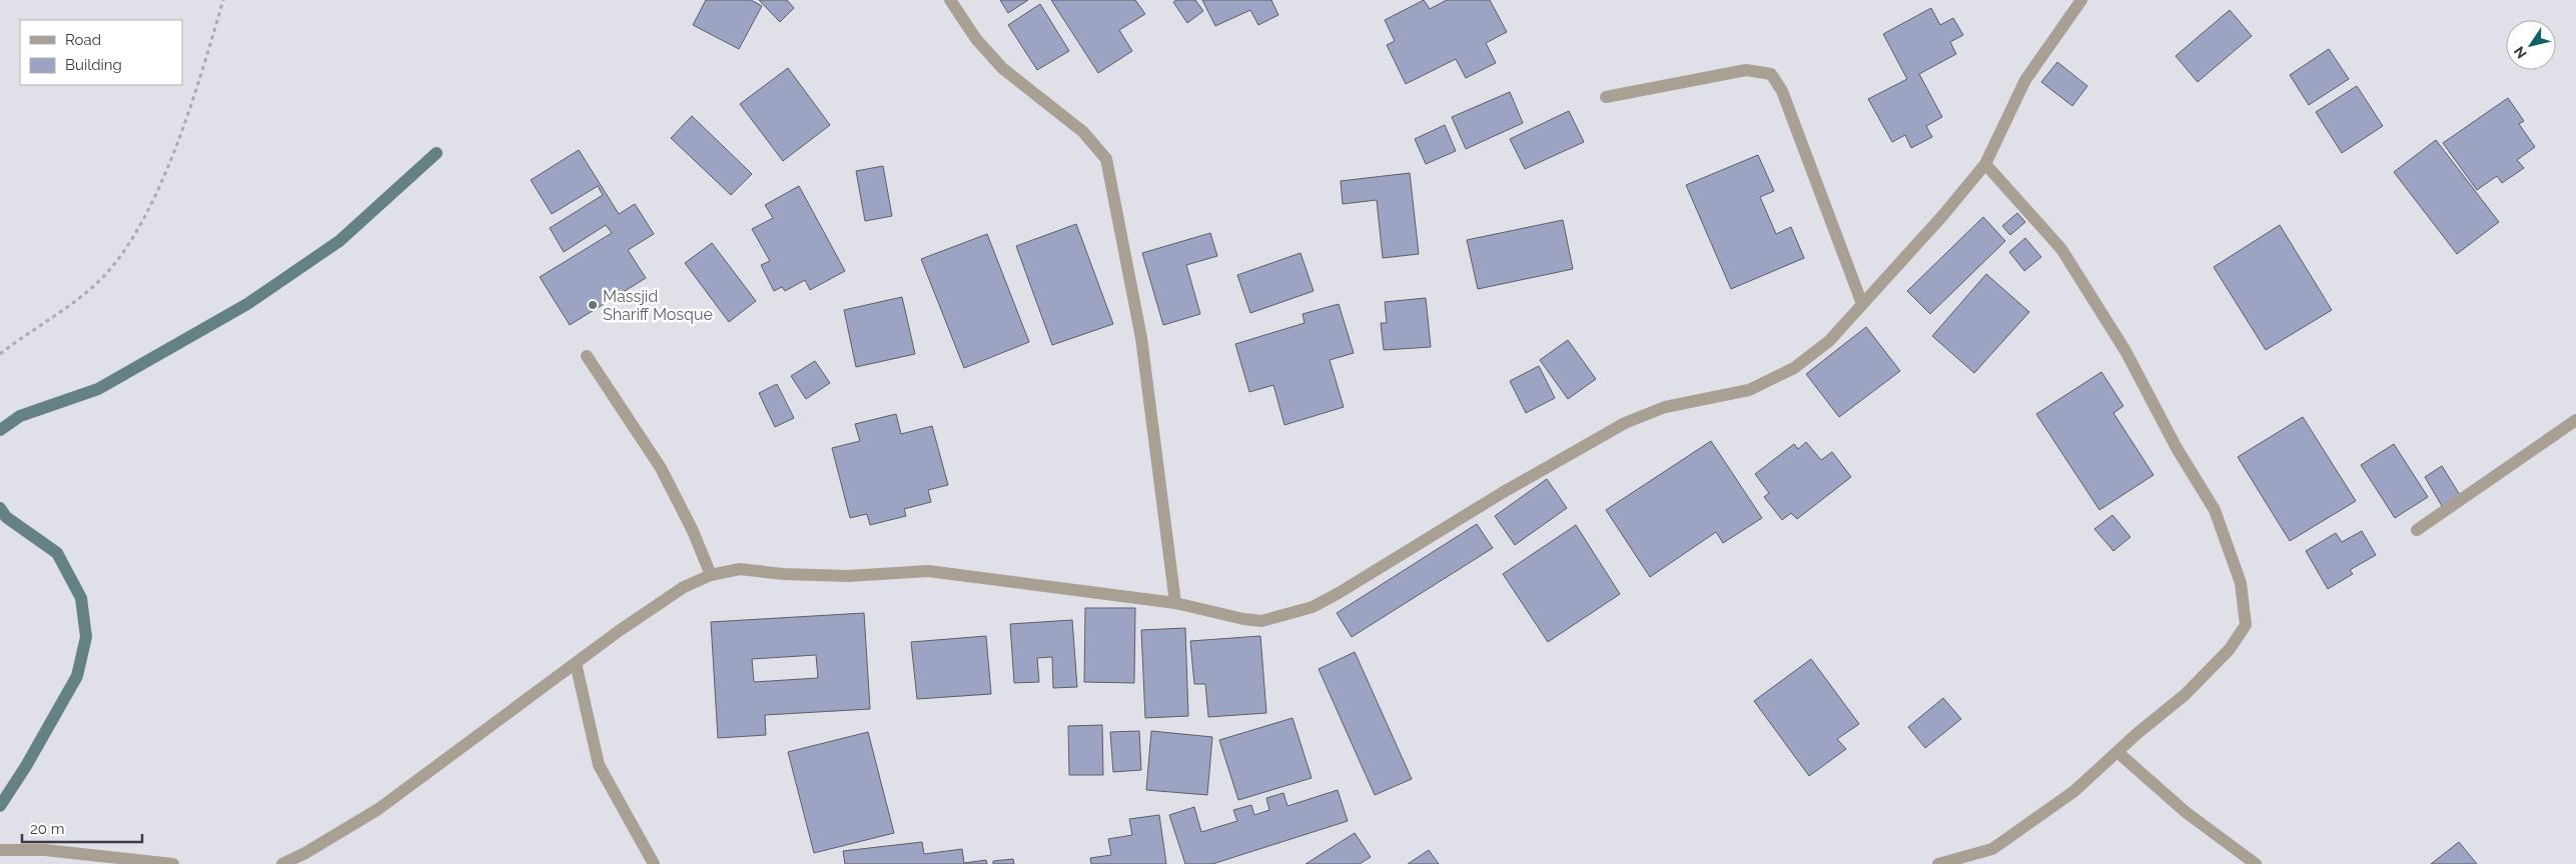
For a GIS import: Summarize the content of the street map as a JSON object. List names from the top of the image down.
{
  "places": ["Massjid Shariff Mosque"],
  "legend": ["Road", "Building"],
  "scale_bar": "20 m",
  "north": "bottom left"
}
